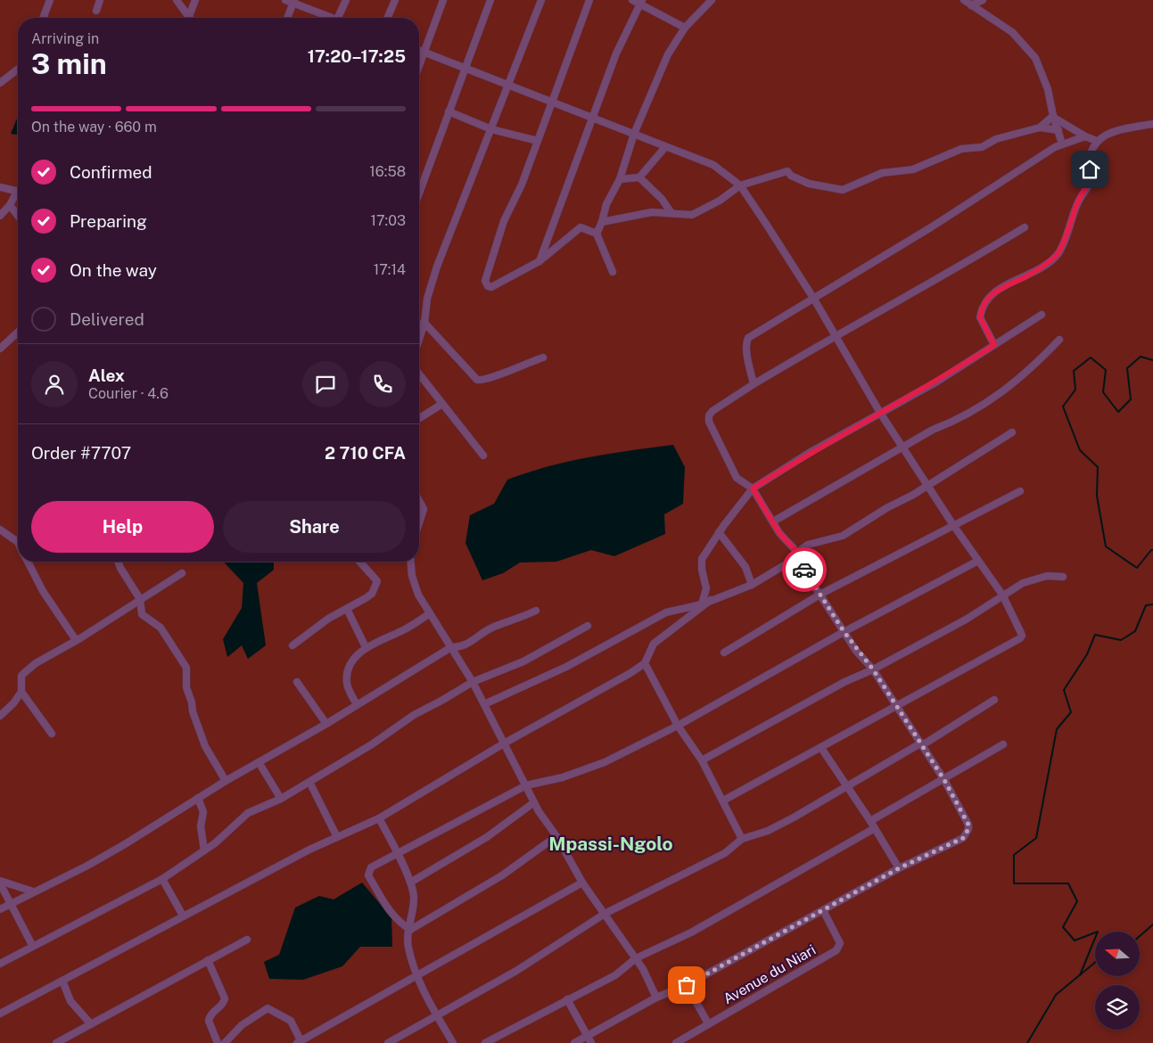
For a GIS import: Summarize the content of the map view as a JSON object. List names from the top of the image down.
{
  "streets": {
    "street": ["Avenue du Niari"]
  },
  "districts": ["Mpassi-Ngolo"],
  "north": "left",
  "page": {
    "heading": ["3 min", "Arriving in", "17:20–17:25"],
    "panel": [
      "Alex",
      "Courier · 4.6",
      "Order #7707",
      "2 710 CFA"
    ],
    "bar": "On the way · 660 m",
    "list": [
      ["Confirmed", "16:58"],
      ["Preparing", "17:03"],
      ["On the way", "17:14"],
      "Delivered"
    ],
    "buttons": ["Help", "Share"]
  }
}
